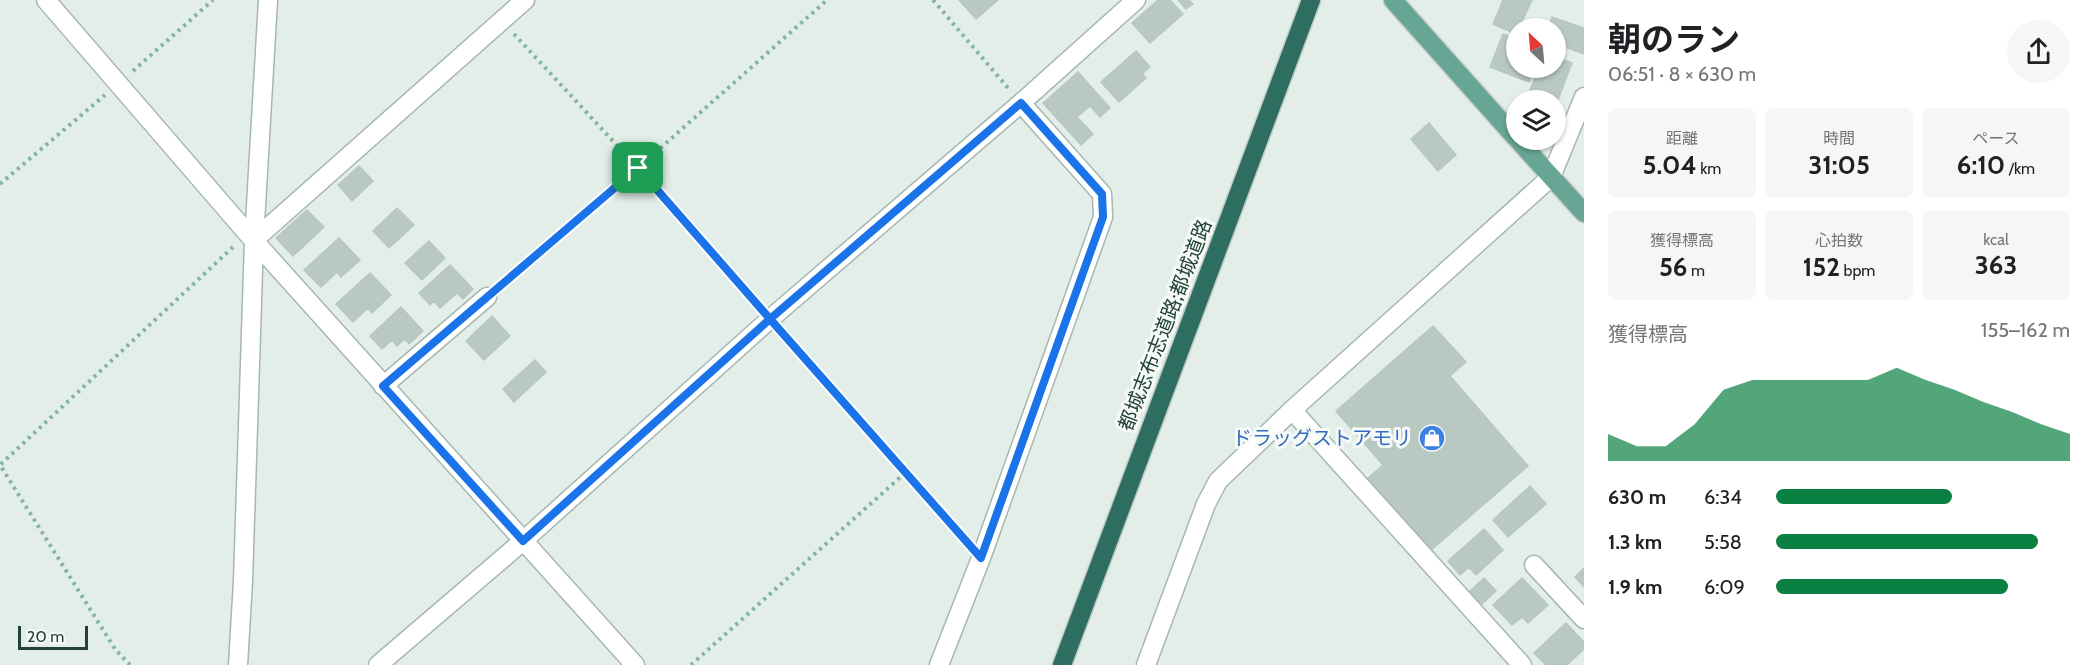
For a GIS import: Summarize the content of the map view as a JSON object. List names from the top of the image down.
{
  "streets": {
    "highway": ["都城志布志道路;都城道路"]
  },
  "places": {
    "shop": ["ドラッグストアモリ"]
  },
  "scale_bar": "20 m",
  "north": "top left",
  "page": {
    "heading": ["朝のラン", "06:51 · 8 × 630 m"],
    "stats": [
      ["距離", "5.04 km"],
      ["時間", "31:05"],
      ["ペース", "6:10 /km"],
      ["獲得標高", "56 m"],
      ["心拍数", "152 bpm"],
      ["kcal", "363"]
    ],
    "chart": ["獲得標高", "155–162 m"],
    "list": [
      {
        "name": "630 m",
        "note": "6:34"
      },
      {
        "name": "1.3 km",
        "note": "5:58"
      },
      {
        "name": "1.9 km",
        "note": "6:09"
      }
    ],
    "scale": "20 m"
  }
}
